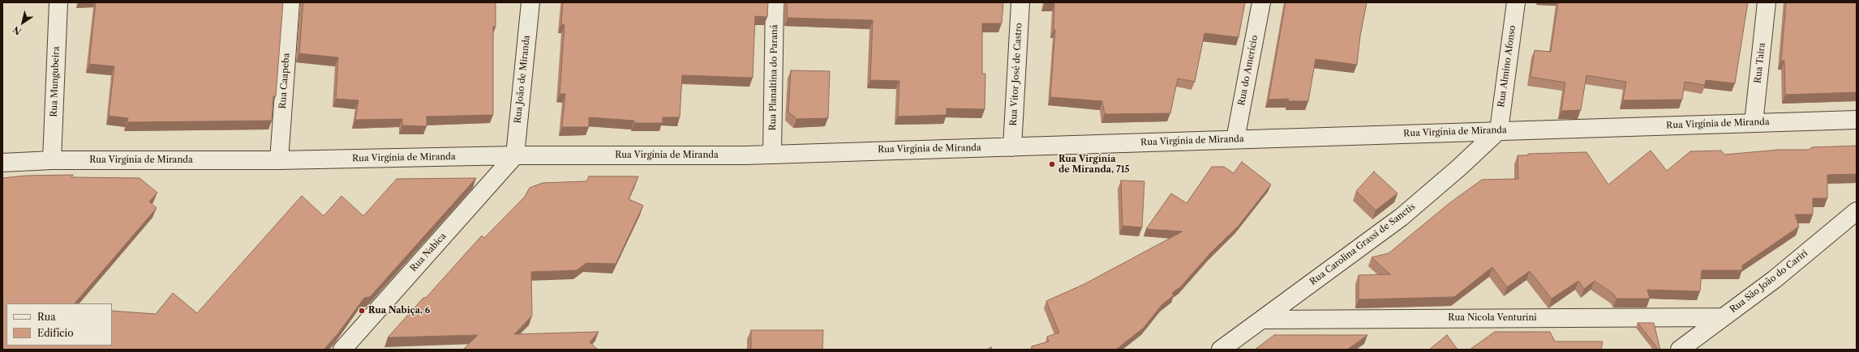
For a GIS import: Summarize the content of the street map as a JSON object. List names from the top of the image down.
{
  "streets": {
    "street": [
      "Rua Taira",
      "Rua Almino Afonso",
      "Rua do Amerício",
      "Rua Vítor José de Castro",
      "Rua Planaltina do Paraná",
      "Rua João de Miranda",
      "Rua Caapeba",
      "Rua Mungubeira",
      "Rua Virgínia de Miranda",
      "Rua Carolina Grassi de Sanctis",
      "Rua Nabica",
      "Rua São João do Cariri",
      "Rua Nicola Venturini"
    ]
  },
  "crossings": [
    ["Rua Taira", "Rua Virgínia de Miranda"],
    ["Rua Almino Afonso", "Rua Virgínia de Miranda"],
    ["Rua Almino Afonso", "Rua Carolina Grassi de Sanctis"],
    ["Rua do Amerício", "Rua Virgínia de Miranda"],
    ["Rua Vítor José de Castro", "Rua Virgínia de Miranda"],
    ["Rua Planaltina do Paraná", "Rua Virgínia de Miranda"],
    ["Rua João de Miranda", "Rua Virgínia de Miranda"],
    ["Rua João de Miranda", "Rua Nabica"],
    ["Rua Caapeba", "Rua Virgínia de Miranda"],
    ["Rua Mungubeira", "Rua Virgínia de Miranda"],
    ["Rua Virgínia de Miranda", "Rua Carolina Grassi de Sanctis"],
    ["Rua Virgínia de Miranda", "Rua Nabica"],
    ["Rua Carolina Grassi de Sanctis", "Rua Nicola Venturini"],
    ["Rua São João do Cariri", "Rua Nicola Venturini"]
  ],
  "places": ["Rua Virgínia de Miranda, 715", "Rua Nabiça, 6"],
  "legend": ["Rua", "Edifício"],
  "north": "bottom left"
}
